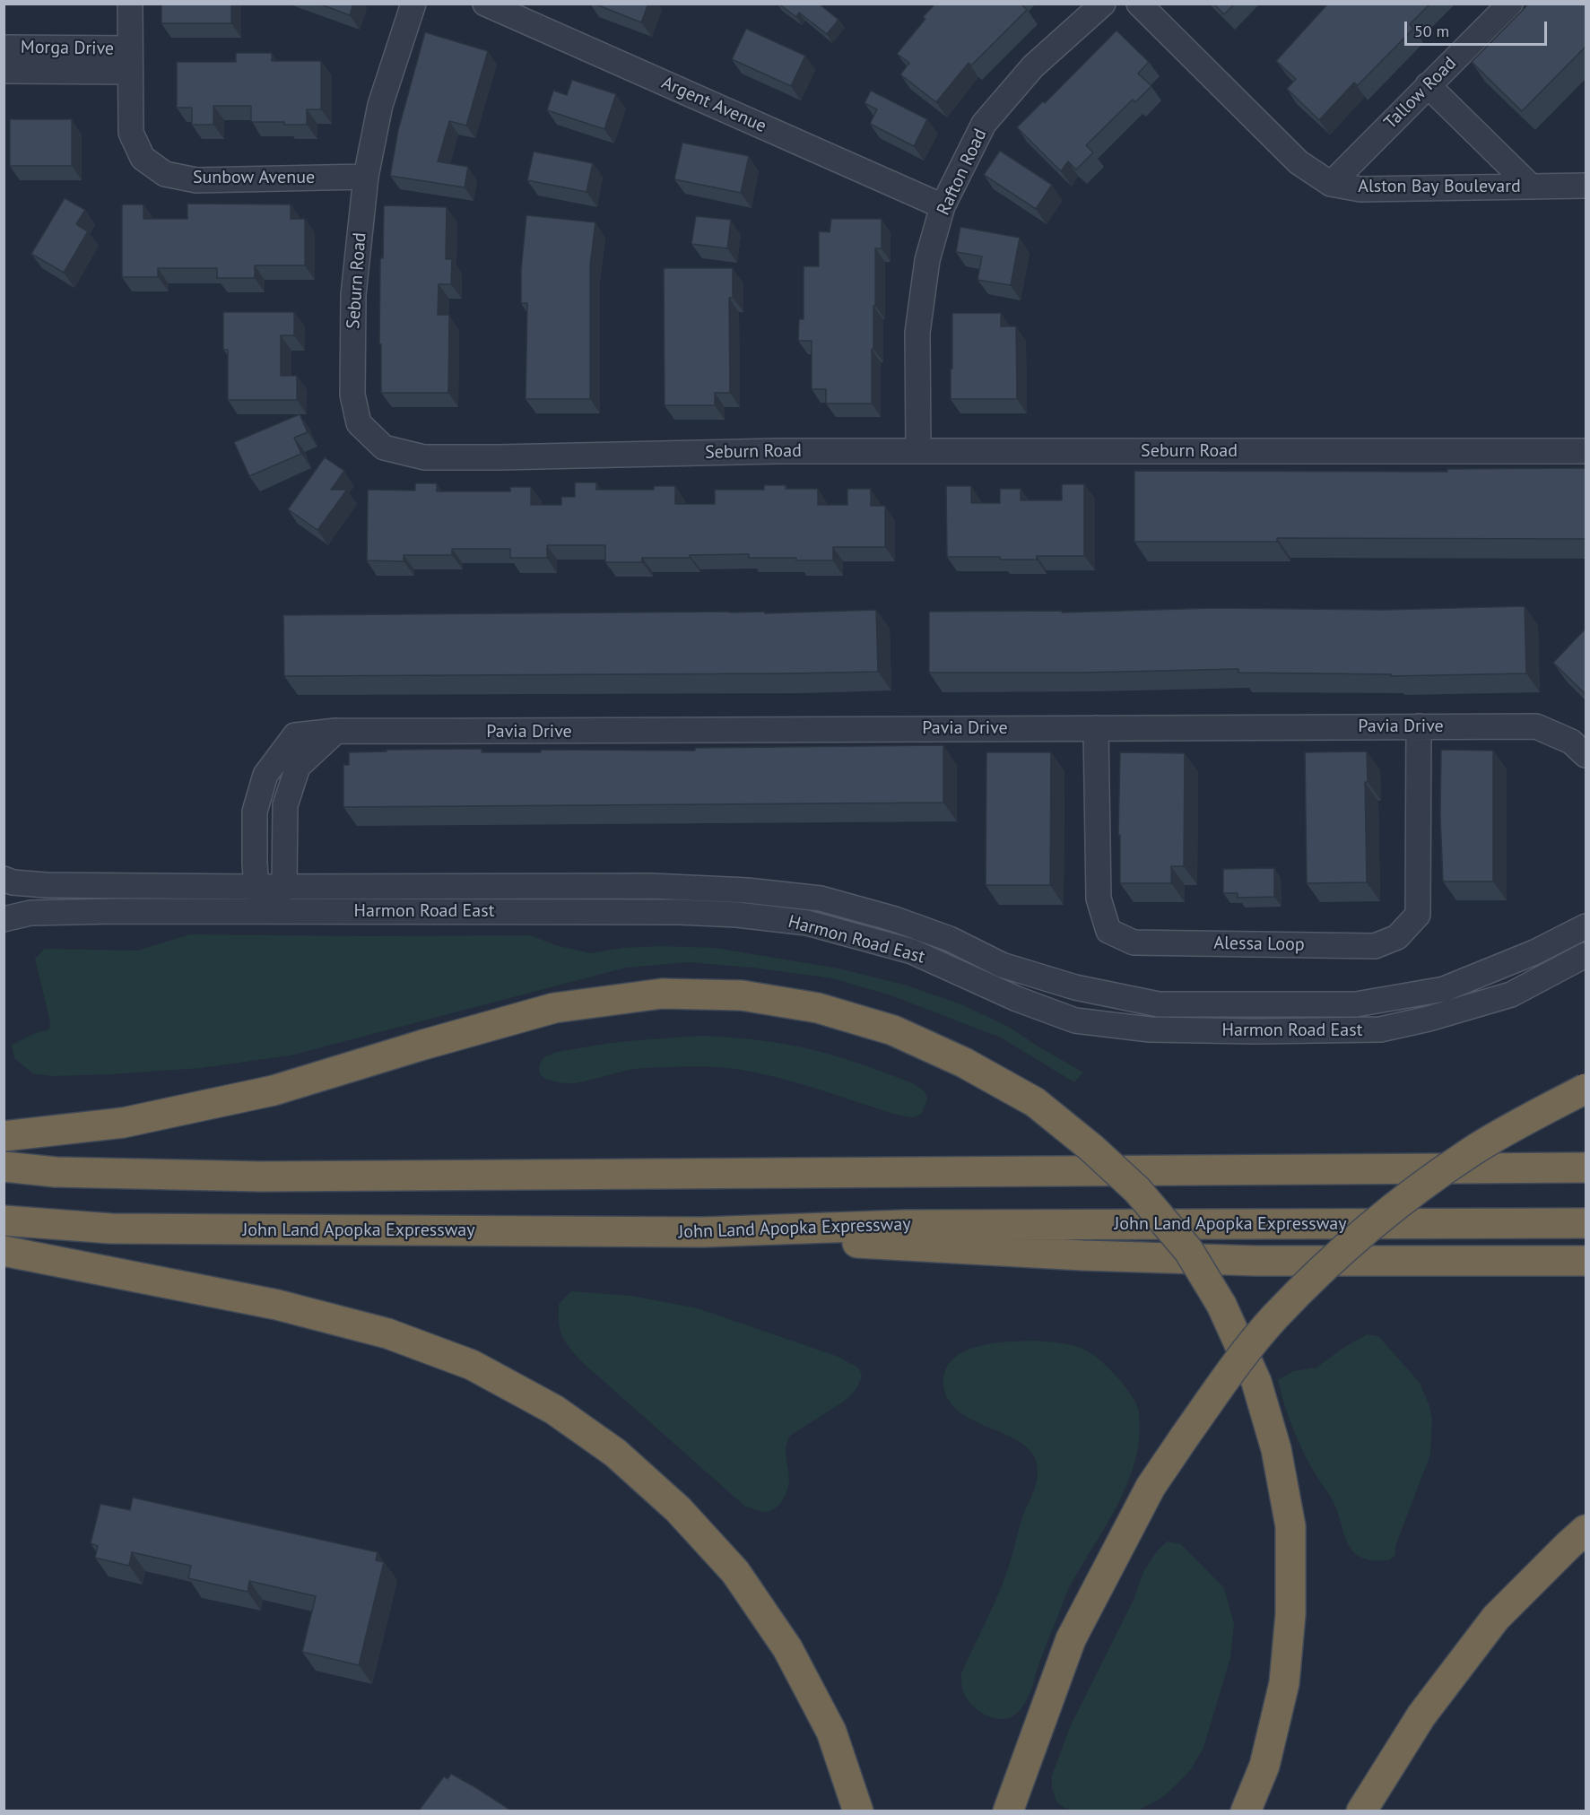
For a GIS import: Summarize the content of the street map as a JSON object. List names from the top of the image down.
{
  "streets": {
    "highway": ["John Land Apopka Expressway"],
    "street": [
      "Morga Drive",
      "Tallow Road",
      "Argent Avenue",
      "Rafton Road",
      "Sunbow Avenue",
      "Alston Bay Boulevard",
      "Seburn Road",
      "Pavia Drive",
      "Harmon Road East",
      "Alessa Loop"
    ]
  },
  "crossings": [
    ["Morga Drive", "Sunbow Avenue"],
    ["Tallow Road", "Alston Bay Boulevard"],
    ["Argent Avenue", "Rafton Road"],
    ["Rafton Road", "Seburn Road"],
    ["Sunbow Avenue", "Seburn Road"],
    ["Pavia Drive", "Harmon Road East"],
    ["Pavia Drive", "Alessa Loop"]
  ],
  "scale_bar": "50 m"
}
